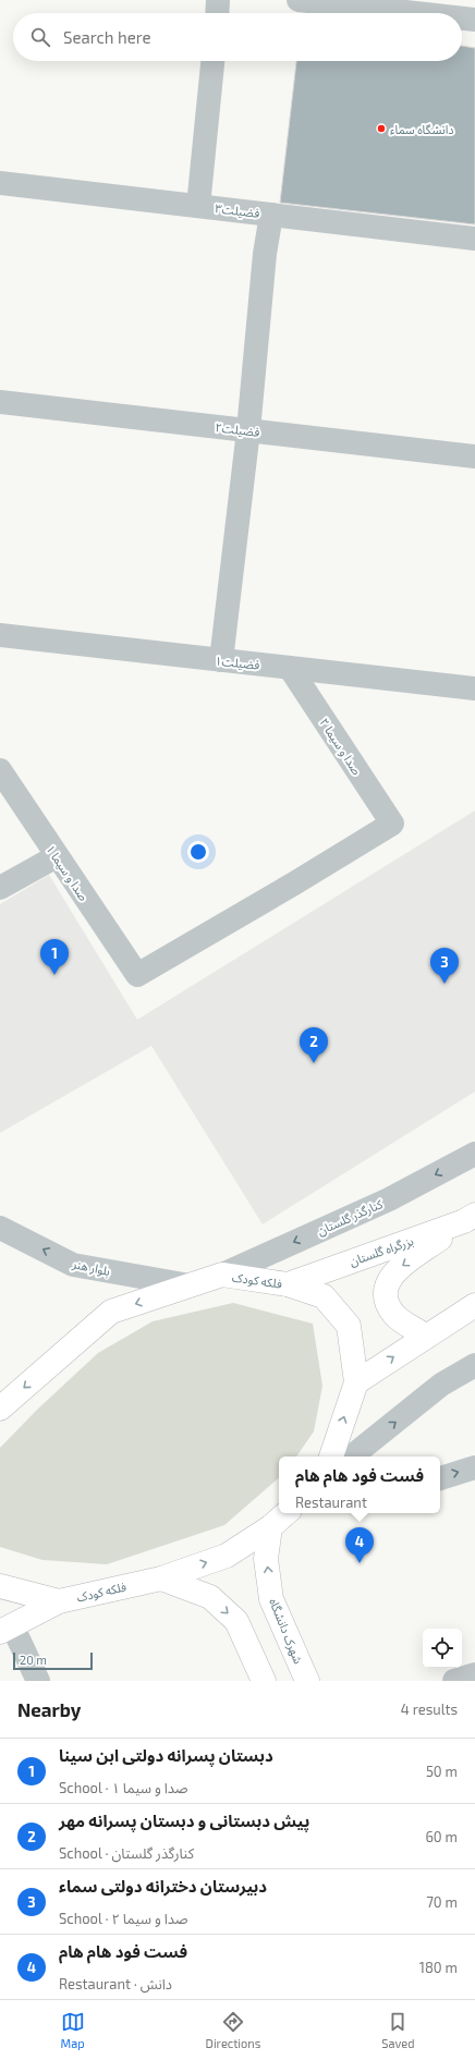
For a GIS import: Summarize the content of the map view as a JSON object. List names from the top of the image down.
{
  "streets": {
    "main road": ["بزرگراه گلستان", "فلکه کودک", "شهرک دانشگاه"],
    "street": [
      "فضیلت۳",
      "فضیلت۲",
      "فضیلت۱",
      "صدا و سیما ۲",
      "صدا و سیما ۱",
      "کنارگذر گلستان",
      "بلوار هنر"
    ]
  },
  "crossings": [
    ["فضیلت۱", "صدا و سیما ۲"],
    ["صدا و سیما ۲", "صدا و سیما ۱"],
    ["کنارگذر گلستان", "فلکه کودک"],
    ["بزرگراه گلستان", "فلکه کودک"],
    ["بلوار هنر", "فلکه کودک"],
    ["فلکه کودک", "شهرک دانشگاه"]
  ],
  "one_way": ["بلوار هنر", "شهرک دانشگاه"],
  "places": ["دانشگاه سماء"],
  "scale_bar": "20 m",
  "page": {
    "search": "Search here",
    "pins": [
      "1",
      "3",
      "2",
      "4"
    ],
    "popup": ["فست فود هام هام", "Restaurant"],
    "scale": "20 m",
    "heading": ["Nearby", "4 results"],
    "list": [
      {
        "mark": "1",
        "name": "دبستان پسرانه دولتی ابن سینا",
        "note": "School · صدا و سیما ۱",
        "value": "50 m"
      },
      {
        "mark": "2",
        "name": "پیش دبستانی و دبستان پسرانه مهر",
        "note": "School · کنارگذر گلستان",
        "value": "60 m"
      },
      {
        "mark": "3",
        "name": "دبیرستان دخترانه دولتی سماء",
        "note": "School · صدا و سیما ۲",
        "value": "70 m"
      },
      {
        "mark": "4",
        "name": "فست فود هام هام",
        "note": "Restaurant · دانش",
        "value": "180 m"
      }
    ],
    "nav": ["Map", "Directions", "Saved"]
  }
}
